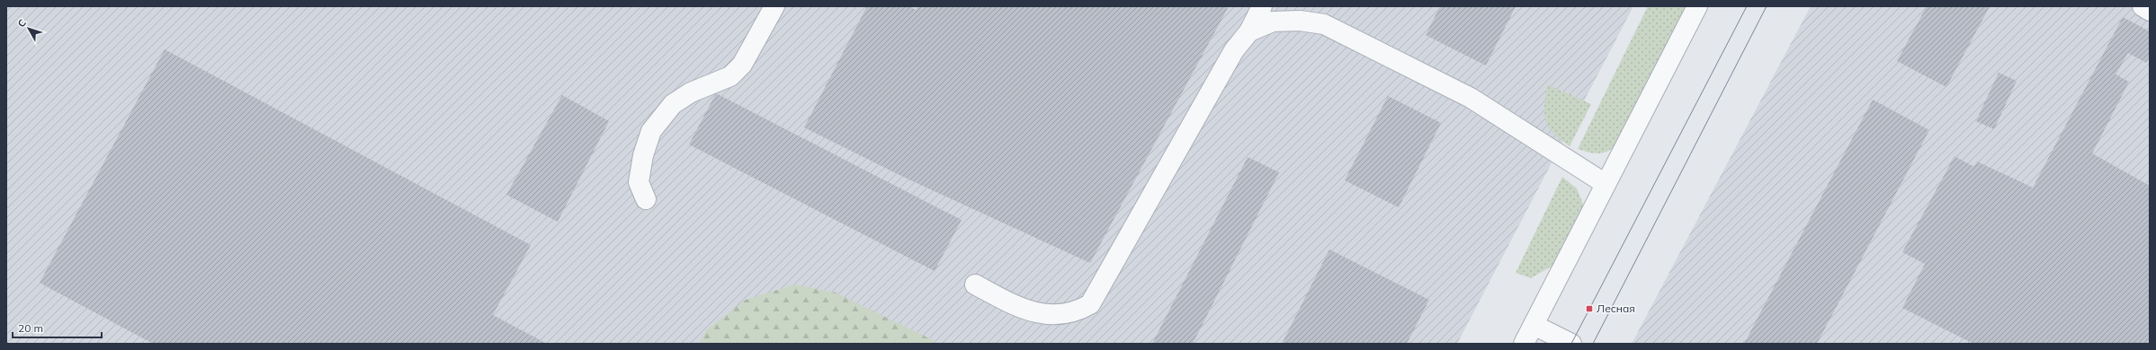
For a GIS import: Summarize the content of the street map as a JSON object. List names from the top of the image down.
{
  "places": {
    "transit": ["Лесная"]
  },
  "scale_bar": "20 m",
  "north": "top left"
}
